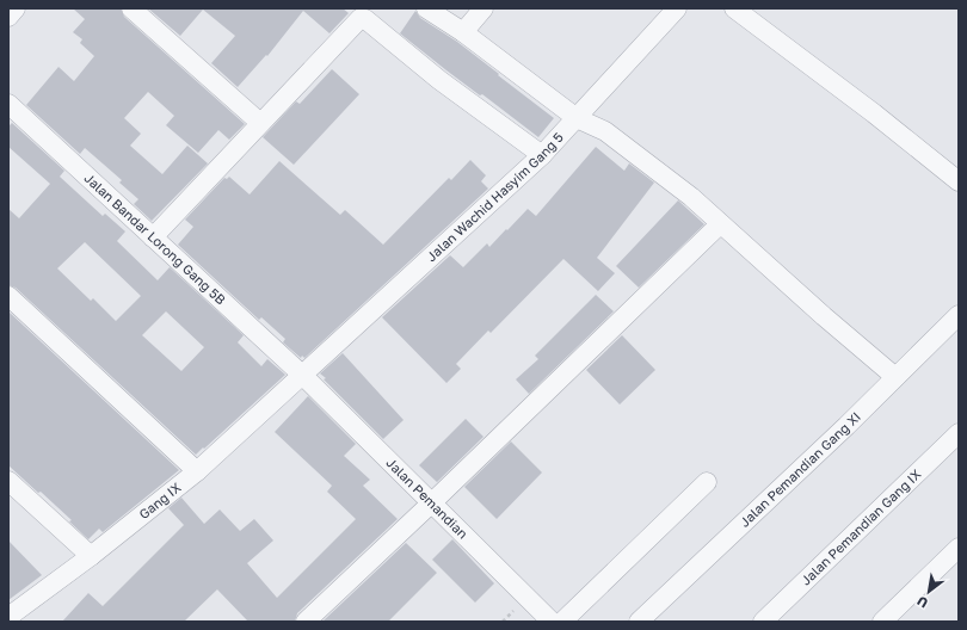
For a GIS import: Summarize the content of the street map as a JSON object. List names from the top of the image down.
{
  "streets": {
    "street": [
      "Jalan Wachid Hasyim Gang 5",
      "Jalan Bandar Lorong Gang 5B",
      "Jalan Pemandian Gang XI",
      "Jalan Pemandian",
      "Gang IX",
      "Jalan Pemandian Gang IX"
    ]
  },
  "crossings": [
    ["Jalan Wachid Hasyim Gang 5", "Jalan Bandar Lorong Gang 5B"],
    ["Jalan Wachid Hasyim Gang 5", "Jalan Pemandian"],
    ["Jalan Wachid Hasyim Gang 5", "Gang IX"],
    ["Jalan Bandar Lorong Gang 5B", "Jalan Pemandian"],
    ["Jalan Bandar Lorong Gang 5B", "Gang IX"],
    ["Jalan Pemandian", "Gang IX"]
  ],
  "north": "bottom left"
}
